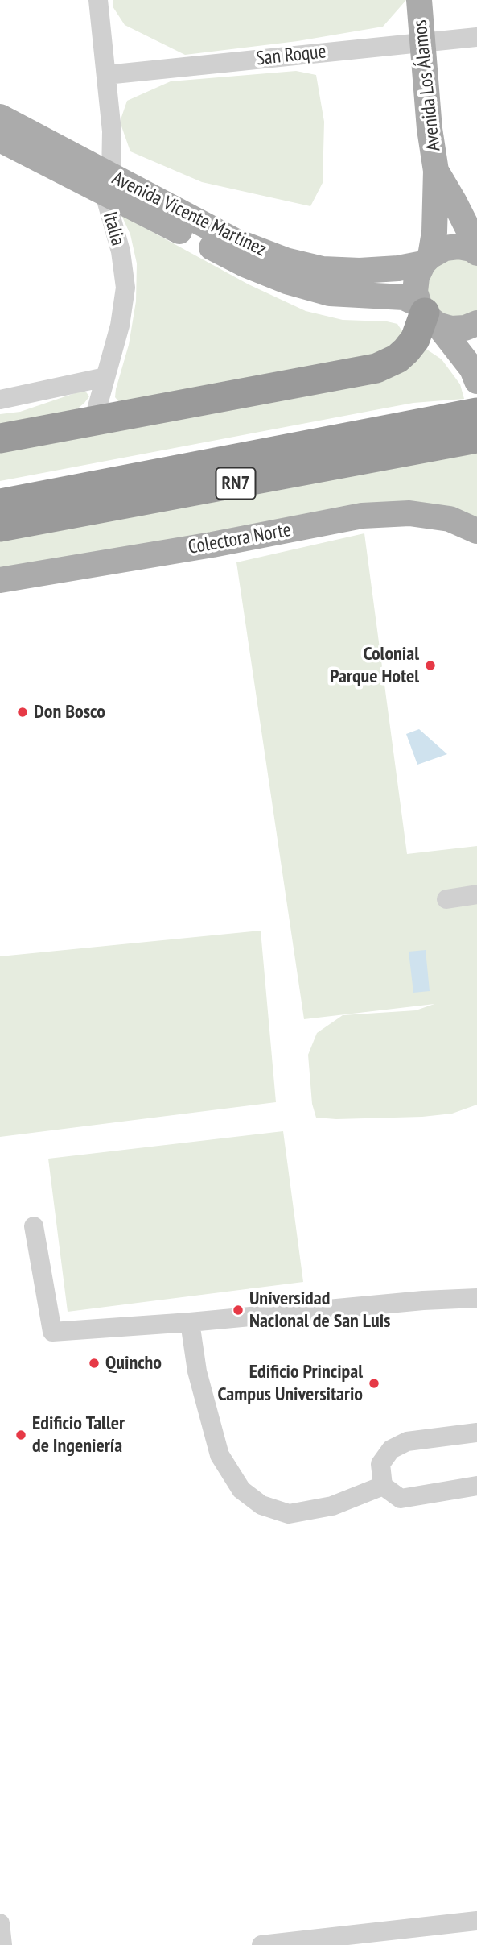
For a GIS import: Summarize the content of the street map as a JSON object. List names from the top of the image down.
{
  "streets": {
    "highway": ["RN7"],
    "main road": ["Avenida Los Álamos", "Avenida Vicente Martinez", "Colectora Norte"],
    "street": ["San Roque", "Italia"]
  },
  "crossings": [
    ["San Roque", "Avenida Los Álamos"],
    ["San Roque", "Italia"],
    ["Avenida Los Álamos", "Avenida Vicente Martinez"],
    ["Avenida Vicente Martinez", "Italia"]
  ],
  "places": [
    "Colonial Parque Hotel",
    "Don Bosco",
    "Universidad Nacional de San Luis",
    "Quincho",
    "Edificio Principal Campus Universitario",
    "Edificio Taller de Ingeniería"
  ]
}
